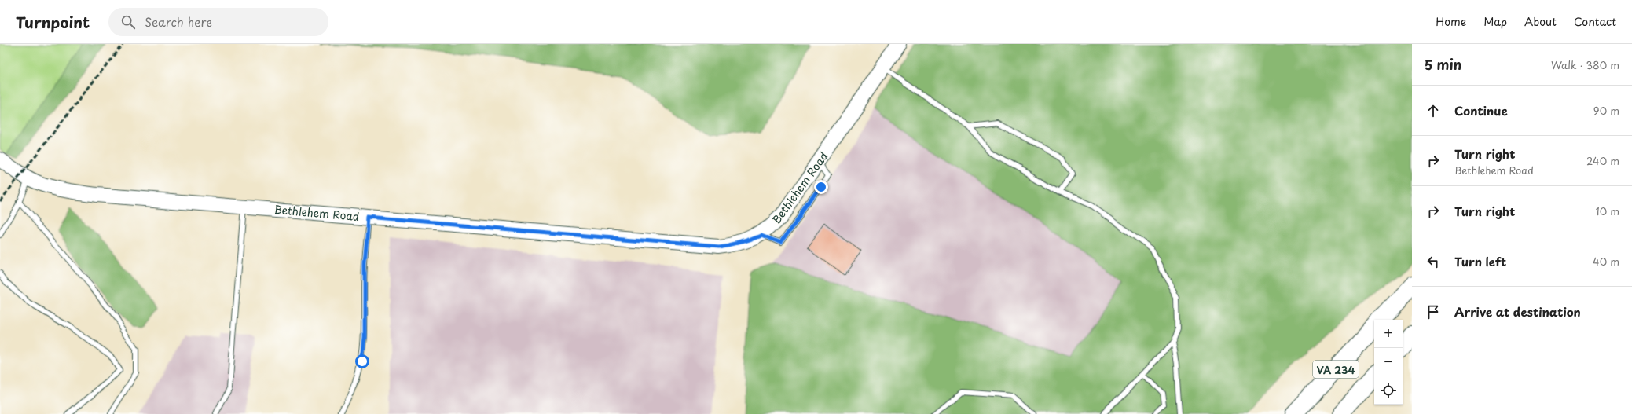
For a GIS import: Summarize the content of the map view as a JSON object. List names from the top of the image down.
{
  "streets": {
    "highway": ["VA 234"],
    "street": ["Bethlehem Road"]
  },
  "page": {
    "header": "Turnpoint",
    "search": "Search here",
    "nav": [
      "Home",
      "Map",
      "About",
      "Contact"
    ],
    "heading": ["5 min", "Walk · 380 m"],
    "list": [
      ["Continue", "90 m"],
      ["Turn right", "Bethlehem Road", "240 m"],
      ["Turn right", "10 m"],
      ["Turn left", "40 m"],
      "Arrive at destination"
    ],
    "map_buttons": ["+", "−"]
  }
}
